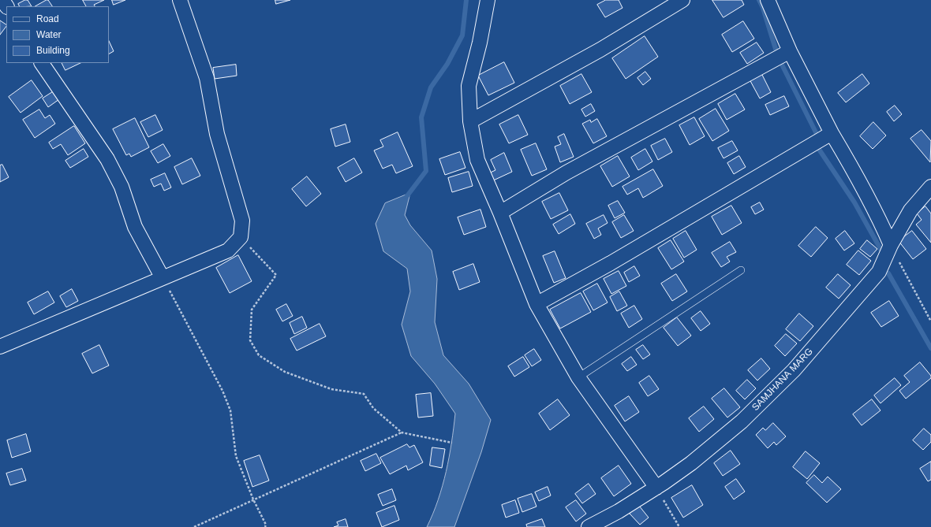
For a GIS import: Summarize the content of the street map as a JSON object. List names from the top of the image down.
{
  "streets": {
    "street": ["SAMJHANA MARG"]
  },
  "legend": ["Road", "Water", "Building"]
}
